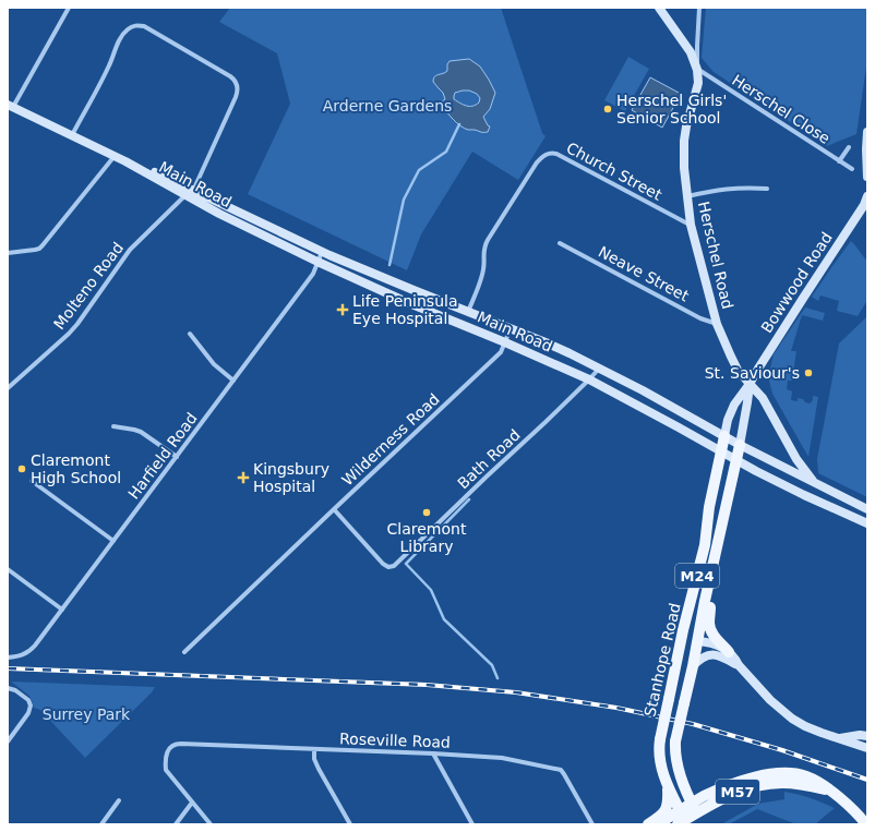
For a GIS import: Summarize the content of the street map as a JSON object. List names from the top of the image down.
{
  "streets": {
    "main road": [
      "Main Road",
      "Herschel Road",
      "Bowwood Road",
      "M24",
      "Stanhope Road",
      "M57"
    ],
    "street": [
      "Herschel Close",
      "Church Street",
      "Neave Street",
      "Molteno Road",
      "Wilderness Road",
      "Harfield Road",
      "Bath Road",
      "Roseville Road"
    ]
  },
  "crossings": [
    ["Herschel Close", "Herschel Road"],
    ["Church Street", "Main Road"],
    ["Church Street", "Herschel Road"],
    ["Main Road", "Herschel Road"],
    ["Main Road", "Bowwood Road"],
    ["Main Road", "Molteno Road"],
    ["Main Road", "Wilderness Road"],
    ["Main Road", "Harfield Road"],
    ["Main Road", "Bath Road"],
    ["Main Road", "Stanhope Road"],
    ["Herschel Road", "Neave Street"],
    ["Herschel Road", "Bowwood Road"],
    ["Bowwood Road", "Stanhope Road"],
    ["Wilderness Road", "Bath Road"],
    ["Stanhope Road", "M57"]
  ],
  "parks": ["Arderne Gardens", "Surrey Park"],
  "places": {
    "other": [
      "Herschel Girls' Senior School",
      "St. Saviour's",
      "Claremont High School",
      "Claremont Library"
    ],
    "health": ["Life Peninsula Eye Hospital", "Kingsbury Hospital"]
  }
}
